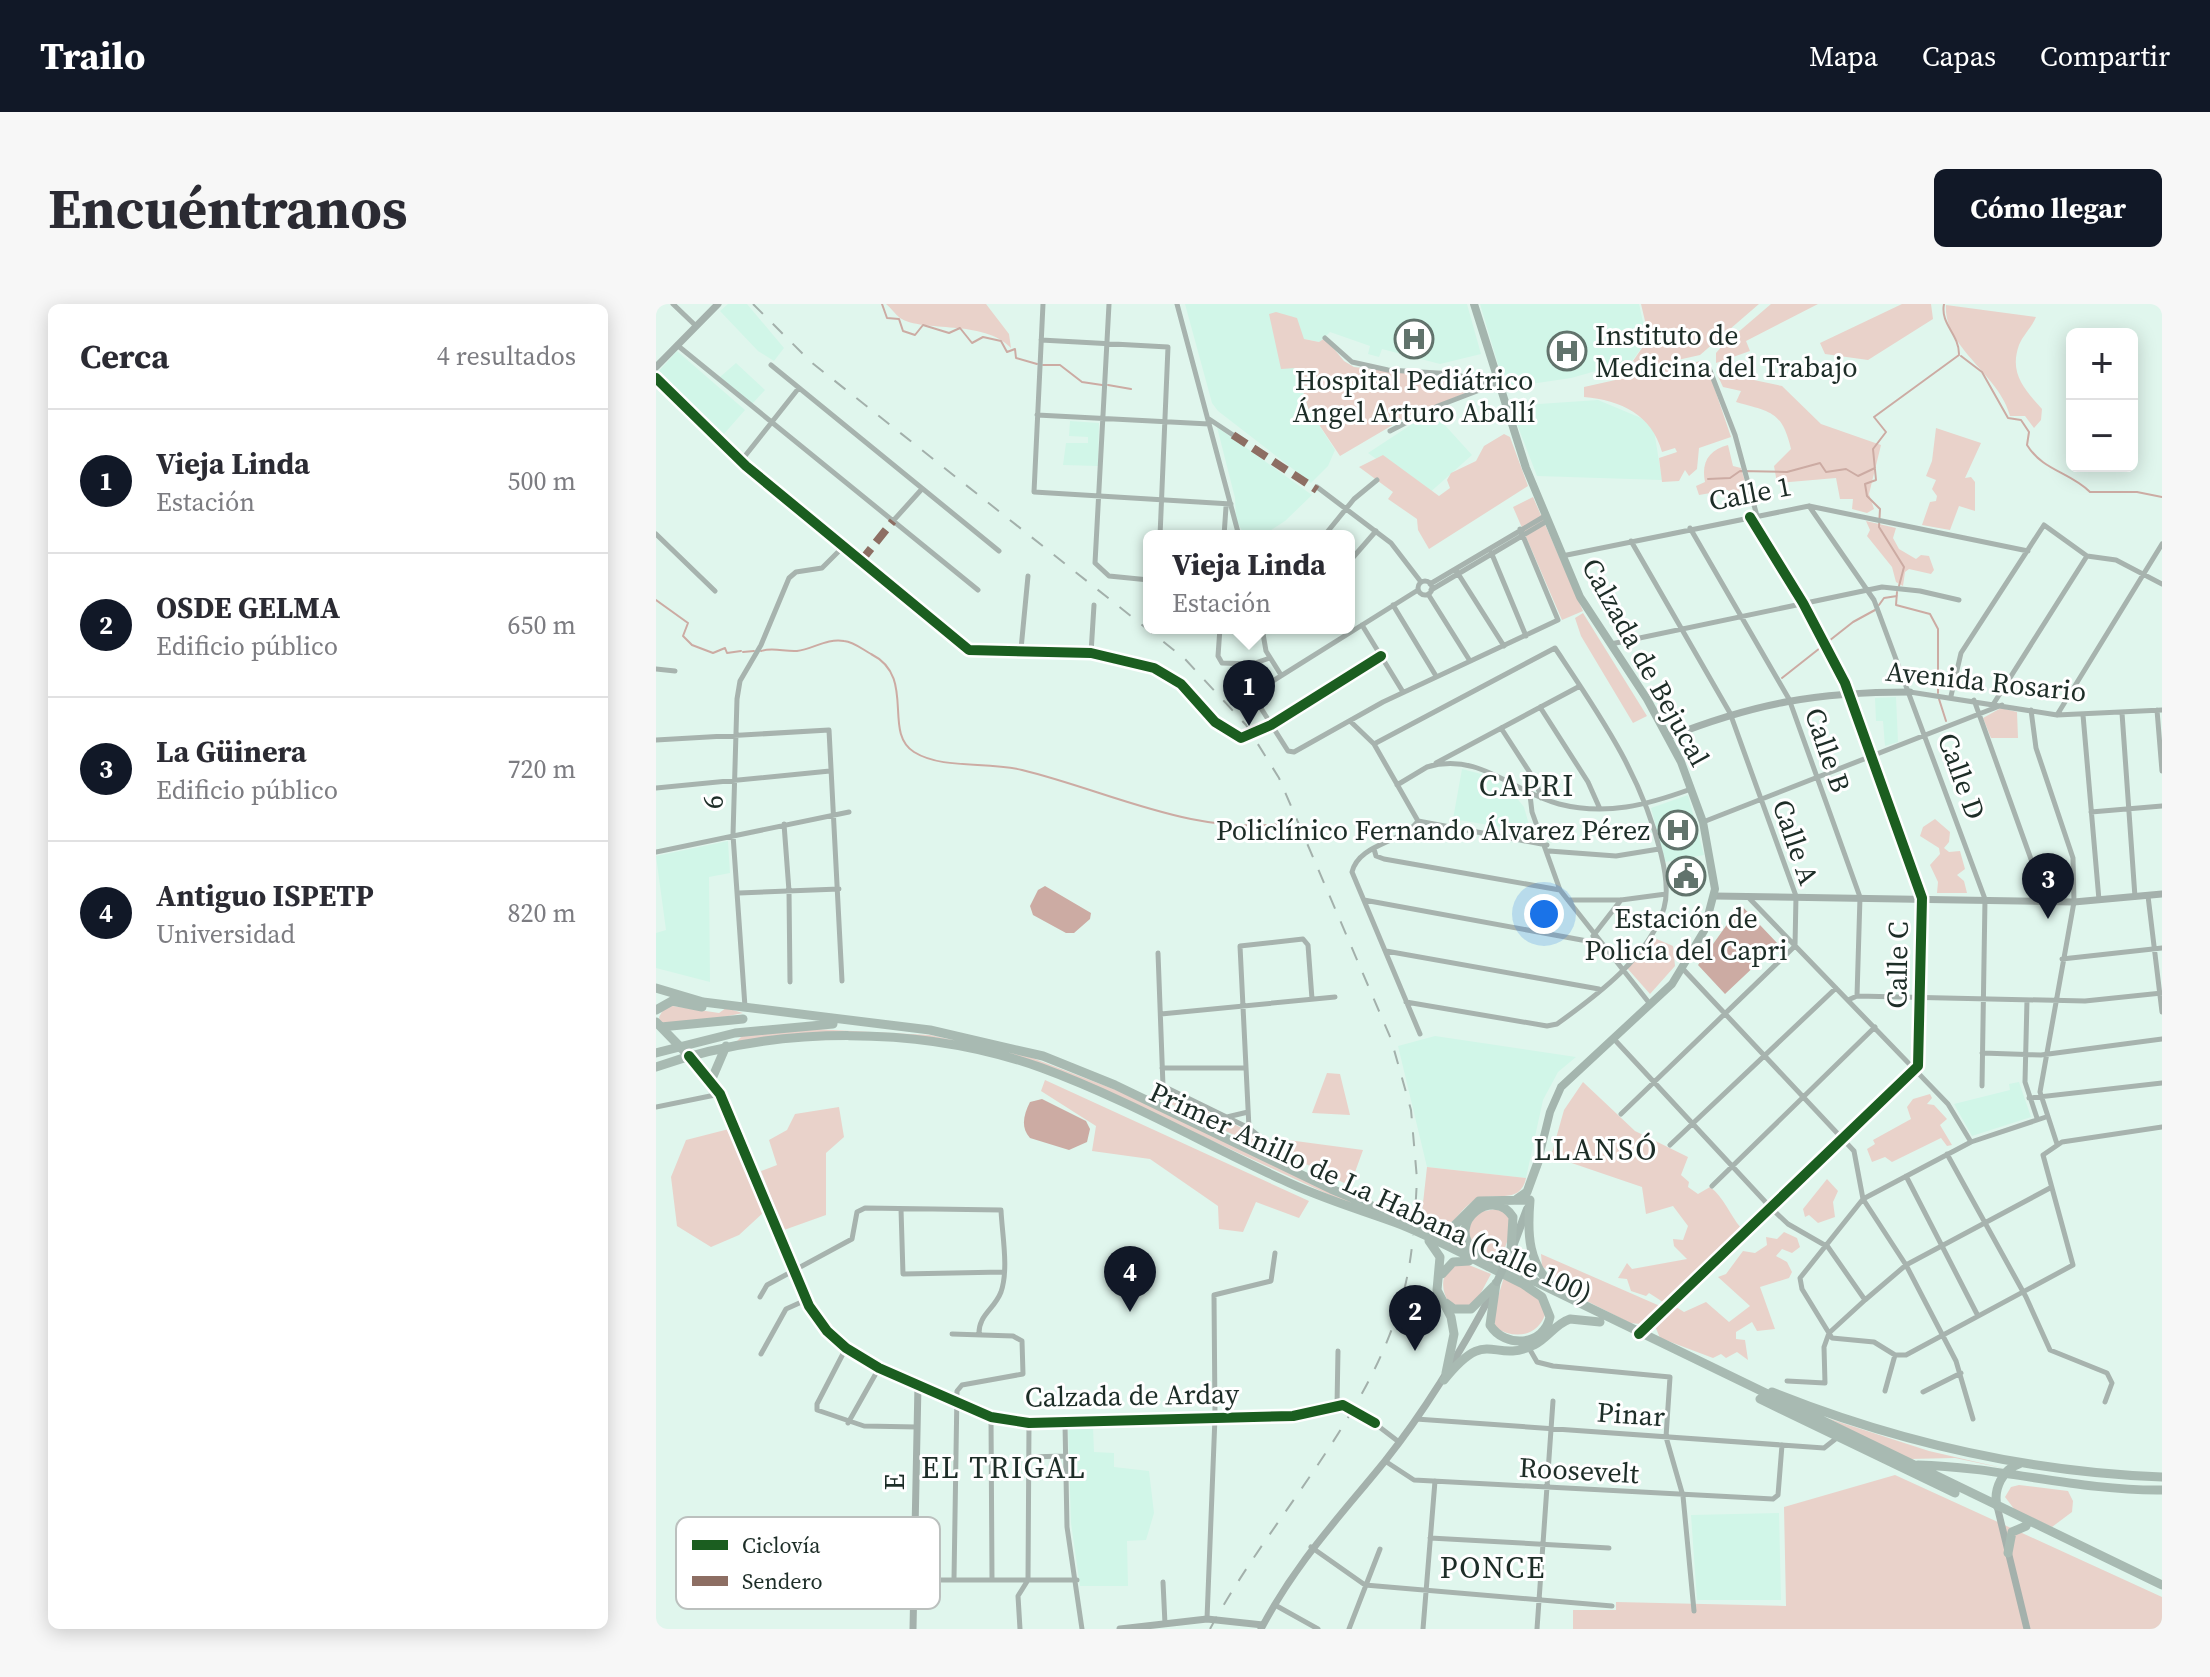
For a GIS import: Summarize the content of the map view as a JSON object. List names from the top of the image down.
{
  "streets": {
    "highway": ["Primer Anillo de La Habana (Calle 100)"],
    "main road": ["Calzada de Bejucal"],
    "street": [
      "Calle 1",
      "Avenida Rosario",
      "Calle B",
      "Calle D",
      "6",
      "Calle A",
      "Calle C",
      "Calzada de Arday",
      "Pinar",
      "Roosevelt",
      "E"
    ]
  },
  "crossings": [
    ["Calle 1", "Calzada de Bejucal"],
    ["Calle 1", "Calle B"],
    ["Calle 1", "Calle D"],
    ["Calle 1", "Calle A"],
    ["Calle 1", "Calle C"],
    ["Calzada de Bejucal", "Avenida Rosario"],
    ["Calzada de Bejucal", "Pinar"],
    ["Calzada de Bejucal", "Roosevelt"],
    ["Avenida Rosario", "Calle B"],
    ["Avenida Rosario", "Calle D"],
    ["Avenida Rosario", "Calle A"],
    ["Avenida Rosario", "Calle C"],
    ["Primer Anillo de La Habana (Calle 100)", "Calzada de Arday"],
    ["Primer Anillo de La Habana (Calle 100)", "Pinar"],
    ["Calzada de Arday", "E"],
    ["Pinar", "Roosevelt"]
  ],
  "districts": [
    "CAPRI",
    "LLANSÓ",
    "EL TRIGAL",
    "PONCE"
  ],
  "places": {
    "hospital": ["Hospital Pediátrico Ángel Arturo Aballí", "Instituto de Medicina del Trabajo", "Policlínico Fernando Álvarez Pérez"],
    "public building": ["Estación de Policía del Capri"]
  },
  "legend": ["Ciclovía", "Sendero"],
  "page": {
    "header": "Trailo",
    "nav": ["Mapa", "Capas", "Compartir"],
    "buttons": "Cómo llegar",
    "title": "Encuéntranos",
    "heading": ["Cerca", "4 resultados"],
    "map_buttons": ["+", "−"],
    "list": [
      {
        "mark": "1",
        "name": "Vieja Linda",
        "note": "Estación",
        "value": "500 m"
      },
      {
        "mark": "2",
        "name": "OSDE GELMA",
        "note": "Edificio público",
        "value": "650 m"
      },
      {
        "mark": "3",
        "name": "La Güinera",
        "note": "Edificio público",
        "value": "720 m"
      },
      {
        "mark": "4",
        "name": "Antiguo ISPETP",
        "note": "Universidad",
        "value": "820 m"
      }
    ],
    "popup": ["Vieja Linda", "Estación"],
    "pins": [
      "1",
      "3",
      "4",
      "2"
    ]
  }
}
